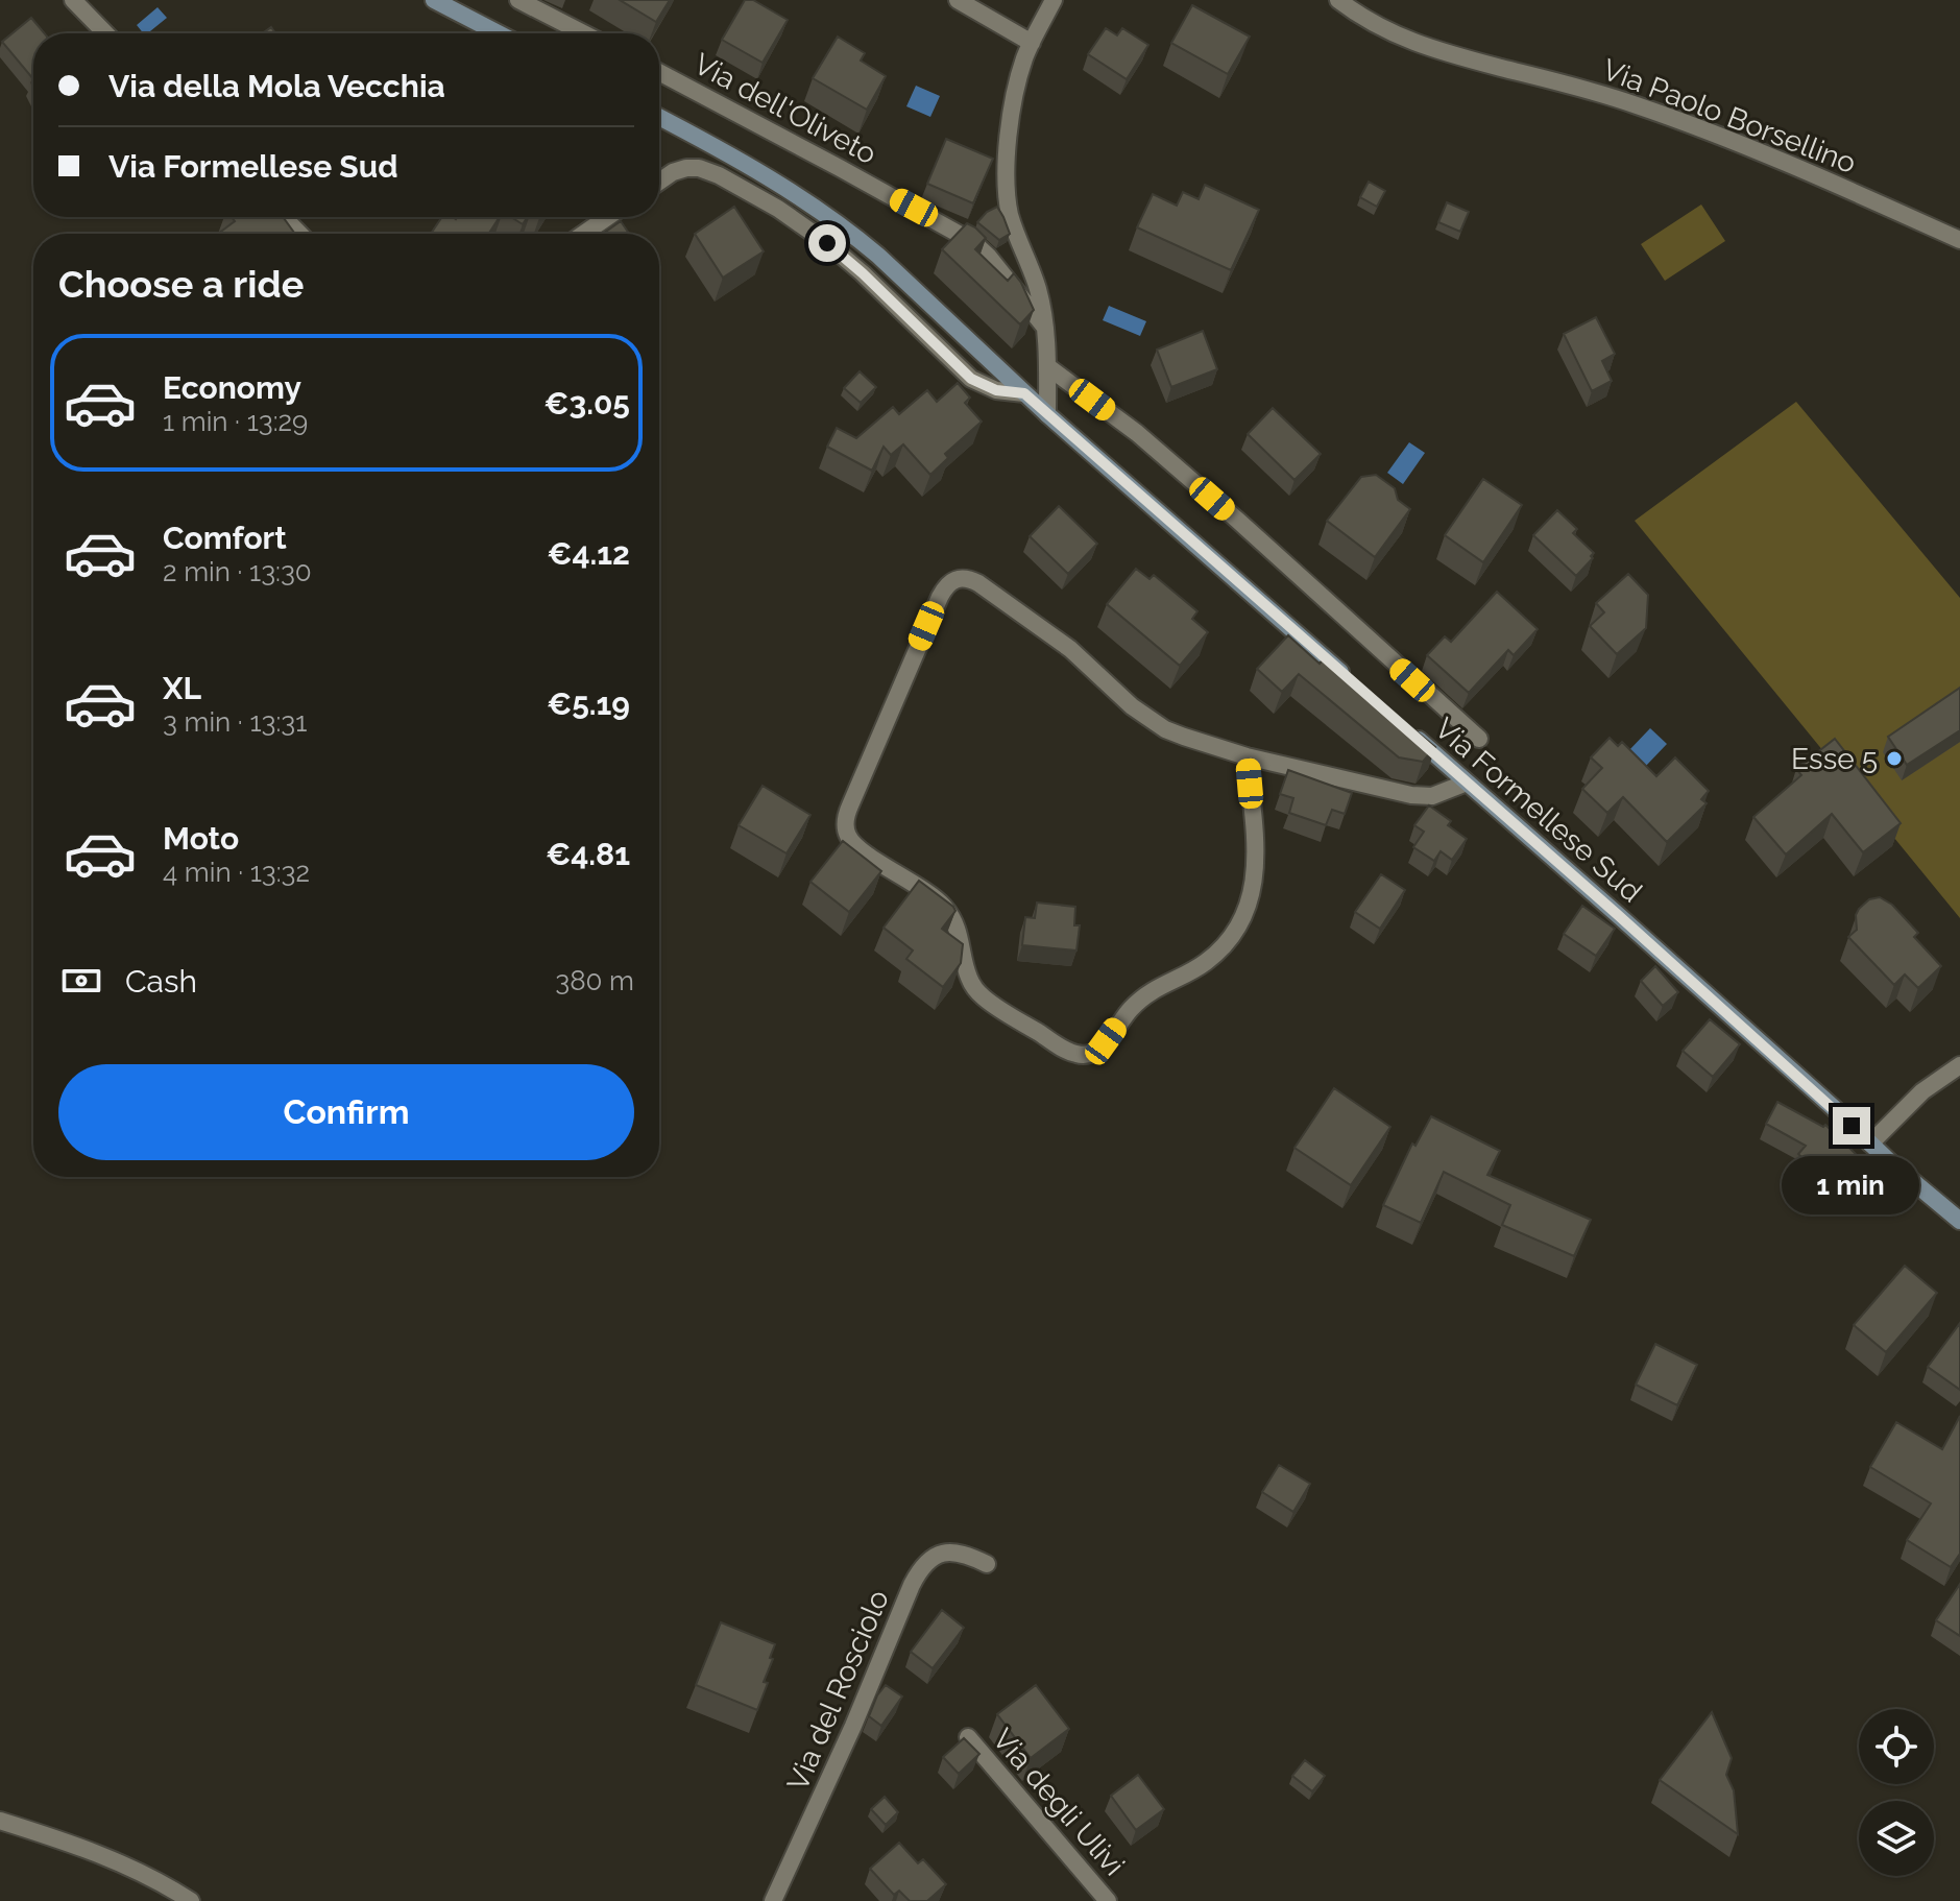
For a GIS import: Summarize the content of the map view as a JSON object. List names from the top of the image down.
{
  "streets": {
    "street": [
      "Via dell'Oliveto",
      "Via Paolo Borsellino",
      "Via Formellese Sud",
      "Via del Rosciolo",
      "Via degli Ulivi"
    ]
  },
  "places": ["Esse 5"],
  "page": {
    "banner": ["Via della Mola Vecchia", "Via Formellese Sud"],
    "heading": "Choose a ride",
    "list": [
      {
        "name": "Economy",
        "note": "1 min · 13:29",
        "value": "€3.05"
      },
      {
        "name": "Comfort",
        "note": "2 min · 13:30",
        "value": "€4.12"
      },
      {
        "name": "XL",
        "note": "3 min · 13:31",
        "value": "€5.19"
      },
      {
        "name": "Moto",
        "note": "4 min · 13:32",
        "value": "€4.81"
      }
    ],
    "pay": ["Cash", "380 m"],
    "buttons": "Confirm",
    "bubble": "1 min"
  }
}
